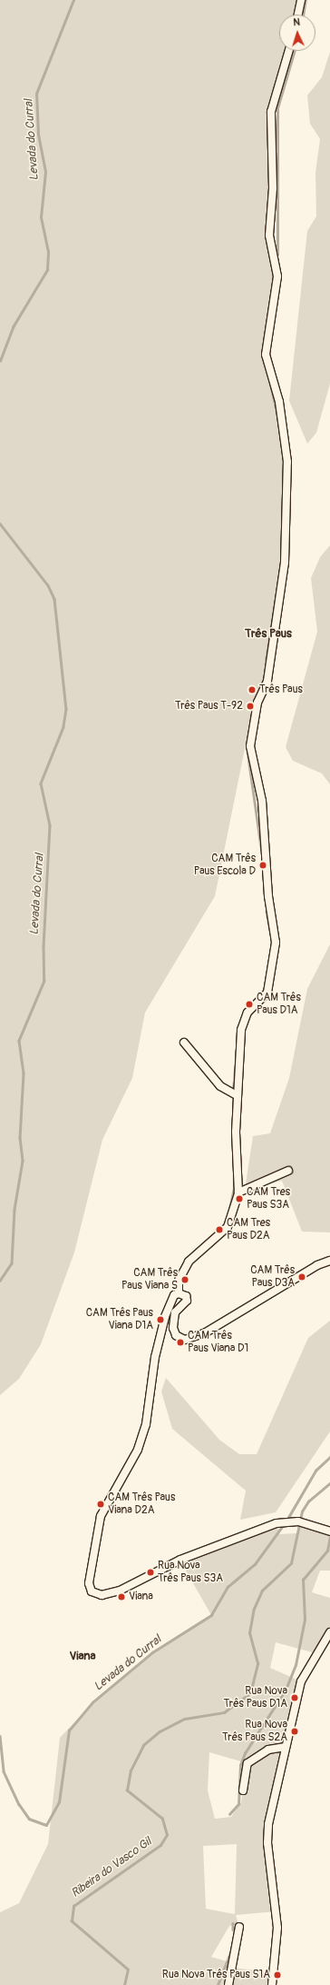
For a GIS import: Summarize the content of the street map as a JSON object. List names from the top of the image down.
{
  "districts": ["Três Paus", "Viana"],
  "water": ["Levada do Curral", "Ribeira do Vasco Gil"],
  "places": [
    "Três Paus",
    "Três Paus T-92",
    "CAM Três Paus Escola D",
    "CAM Três Paus D1A",
    "CAM Tres Paus S3A",
    "CAM Tres Paus D2A",
    "CAM Três Paus D3A",
    "CAM Três Paus Viana S",
    "CAM Três Paus Viana D1A",
    "CAM Três Paus Viana D1",
    "CAM Três Paus Viana D2A",
    "Rua Nova Três Paus S3A",
    "Viana",
    "Rua Nova Três Paus D1A",
    "Rua Nova Três Paus S2A",
    "Rua Nova Três Paus S1A"
  ],
  "north": "top"
}
